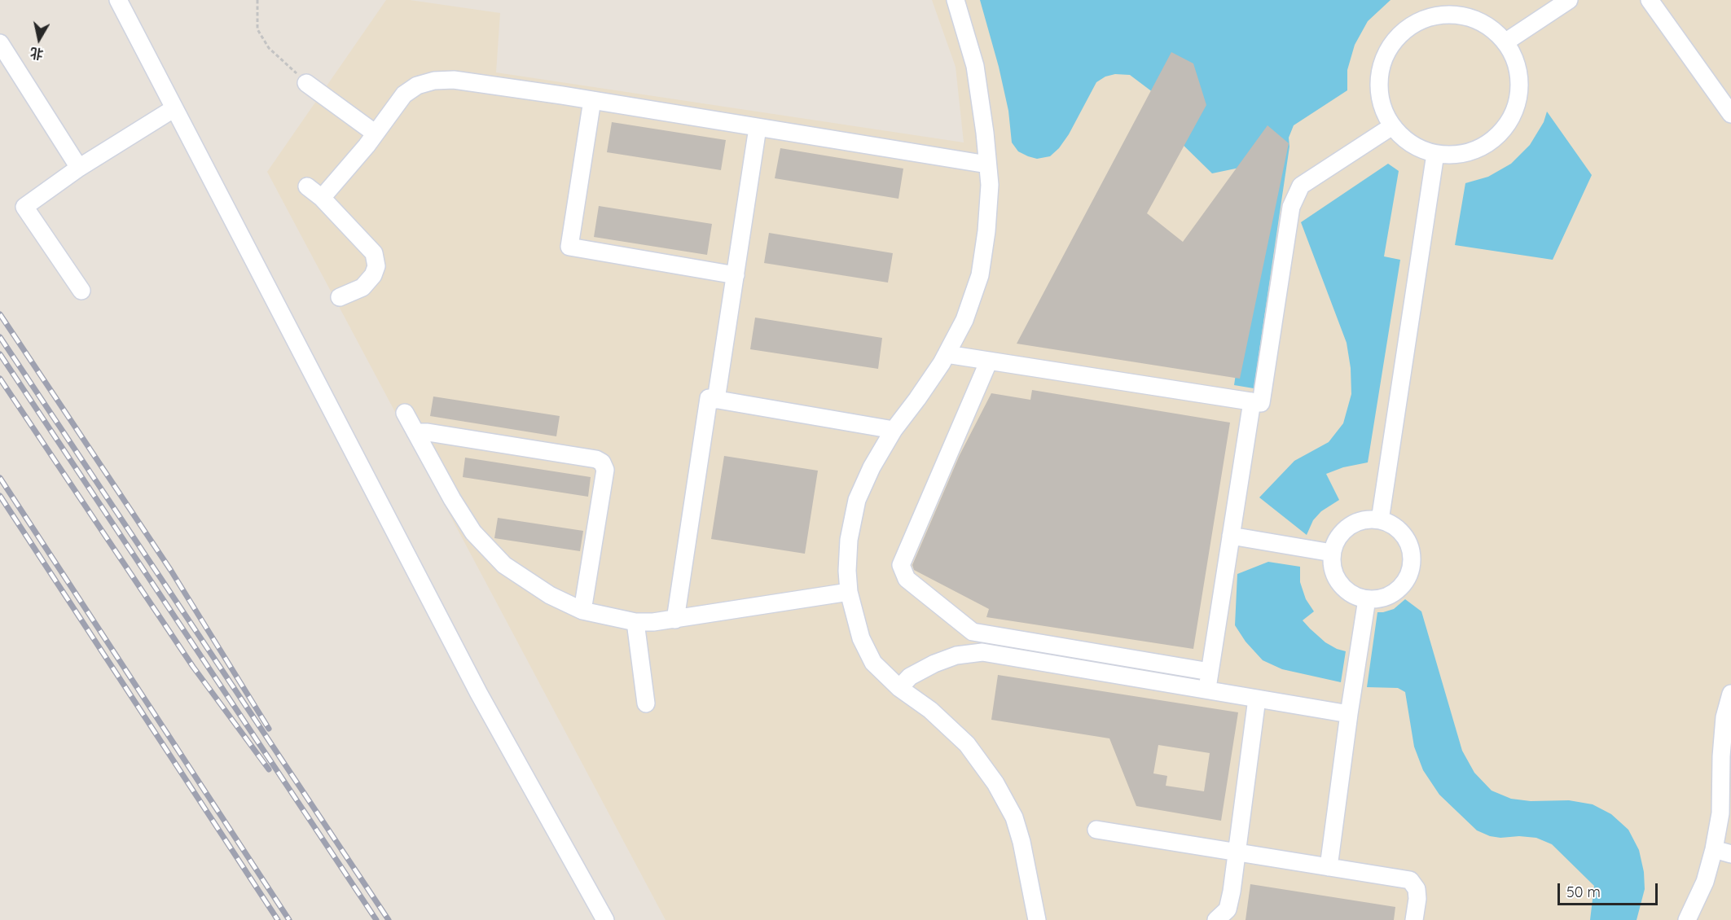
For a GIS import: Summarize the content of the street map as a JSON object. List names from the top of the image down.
{
  "scale_bar": "50 m",
  "north": "bottom"
}
